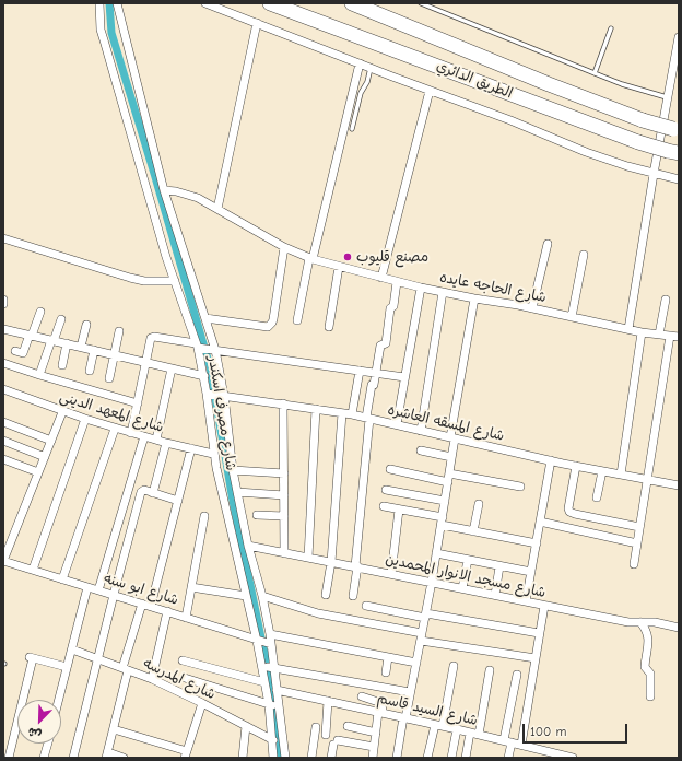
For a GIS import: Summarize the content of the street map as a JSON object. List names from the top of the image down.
{
  "streets": {
    "highway": ["الطريق الدائري"],
    "street": [
      "شارع الحاجه عايده",
      "شارع المعهد الدينى",
      "شارع مصرف اسكندر",
      "شارع المسقه العاشره",
      "شارع مسجد الانوار المحمدين",
      "شارع ابو سنه",
      "شارع المدرسه",
      "شارع السيد قاسم"
    ]
  },
  "crossings": [
    ["شارع الحاجه عايده", "شارع مصرف اسكندر"],
    ["شارع المعهد الدينى", "شارع مصرف اسكندر"],
    ["شارع مصرف اسكندر", "شارع المسقه العاشره"],
    ["شارع مصرف اسكندر", "شارع مسجد الانوار المحمدين"],
    ["شارع مصرف اسكندر", "شارع ابو سنه"],
    ["شارع مصرف اسكندر", "شارع المدرسه"],
    ["شارع مصرف اسكندر", "شارع السيد قاسم"]
  ],
  "places": ["مصنع قليوب"],
  "scale_bar": "100 m",
  "north": "bottom left"
}
